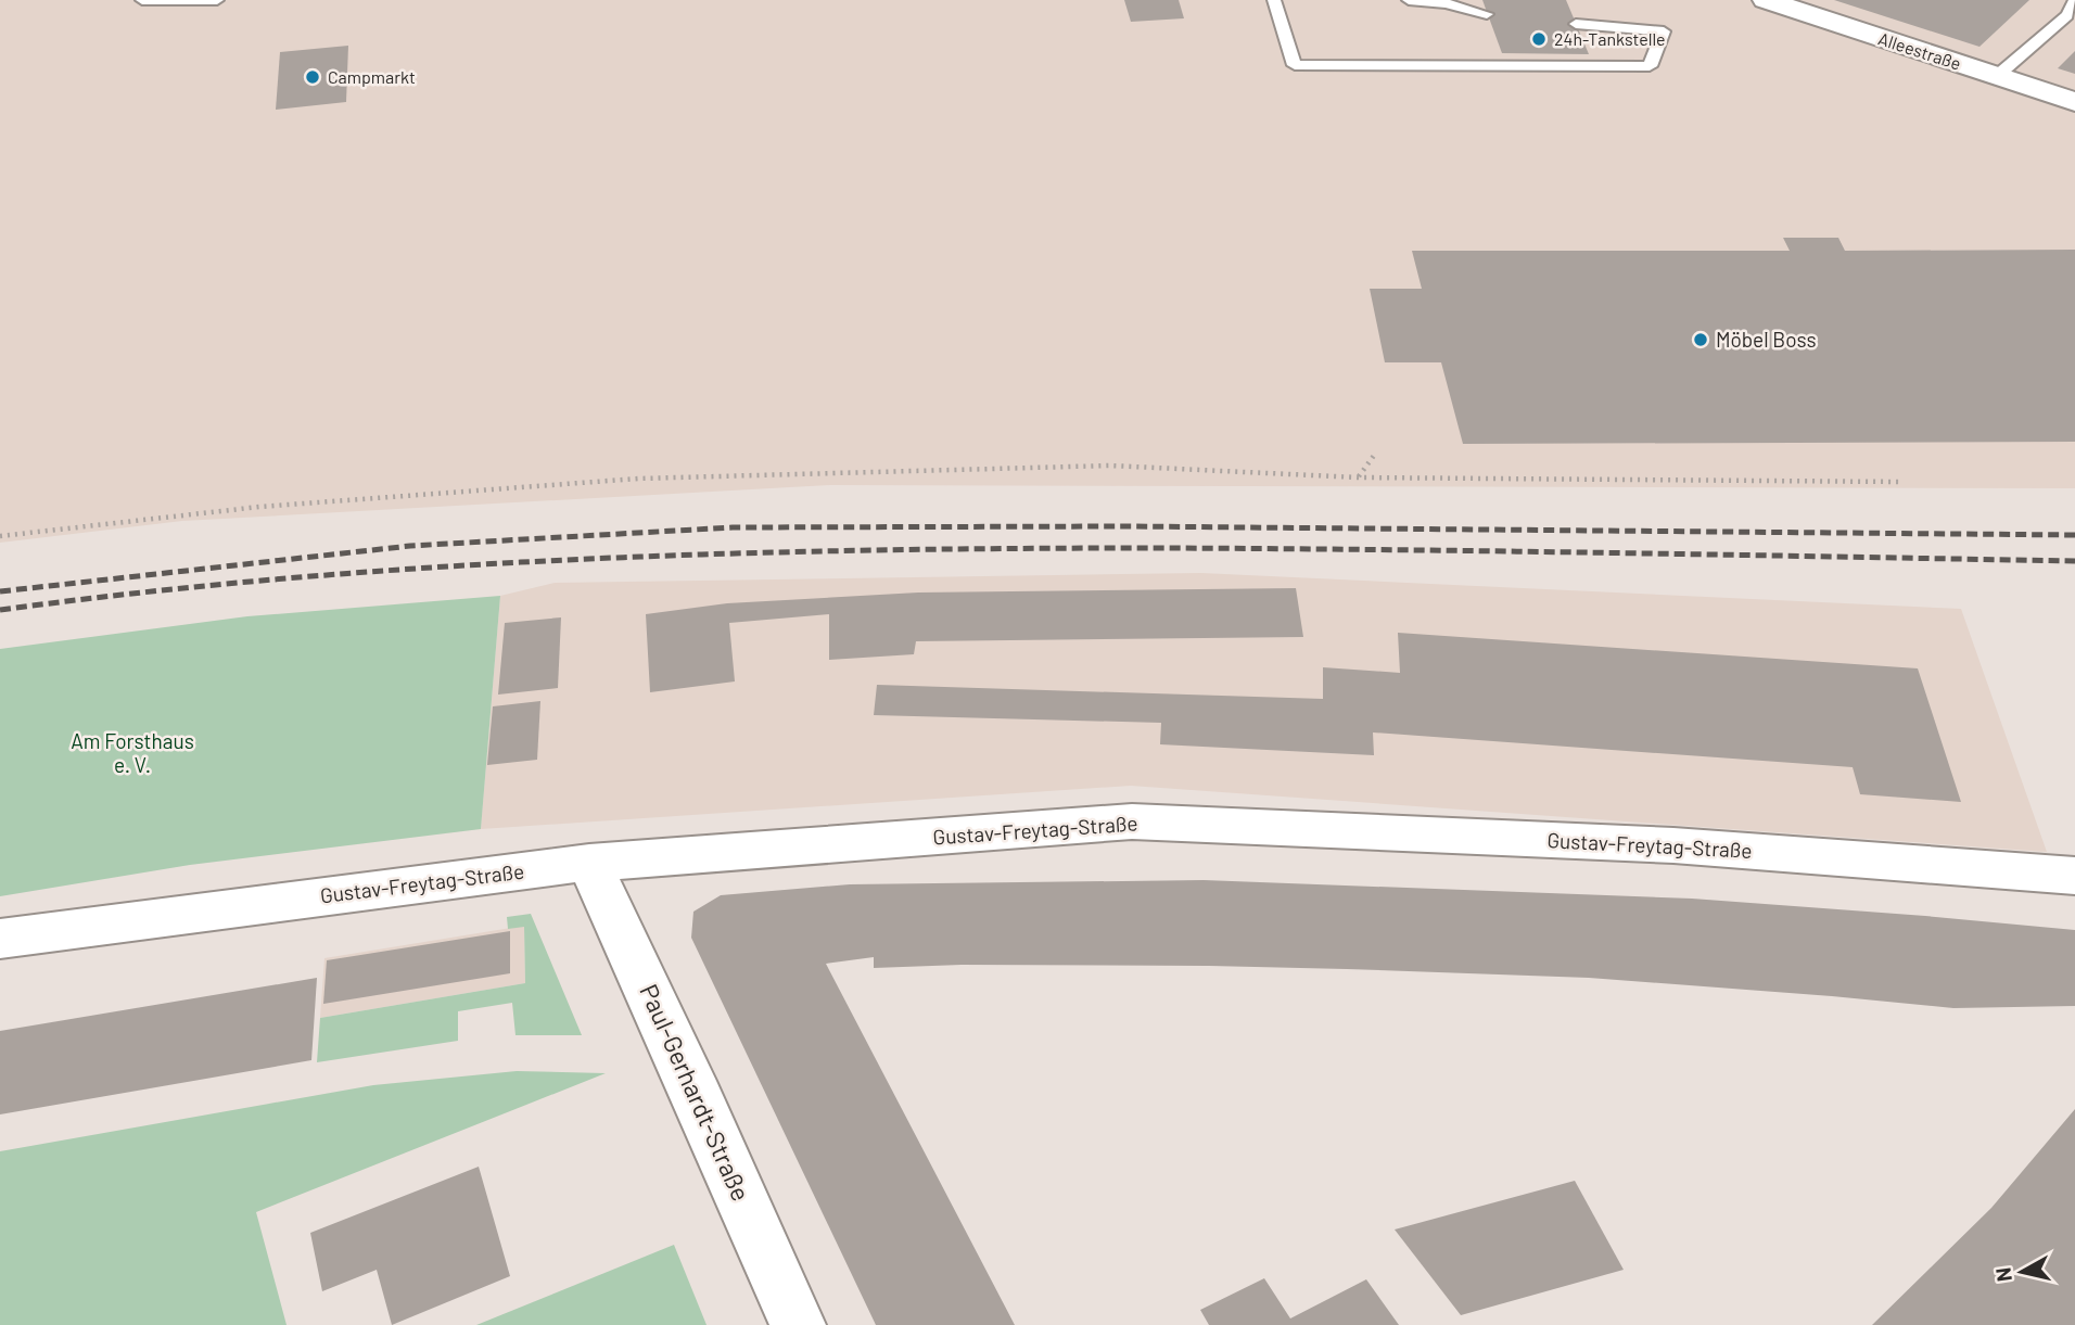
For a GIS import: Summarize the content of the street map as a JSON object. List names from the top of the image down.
{
  "streets": {
    "street": ["Alleestraße", "Gustav-Freytag-Straße", "Paul-Gerhardt-Straße"]
  },
  "crossings": [
    ["Gustav-Freytag-Straße", "Paul-Gerhardt-Straße"]
  ],
  "parks": ["Am Forsthaus e. V."],
  "places": ["24h-Tankstelle", "Campmarkt", "Möbel Boss"],
  "north": "left"
}
